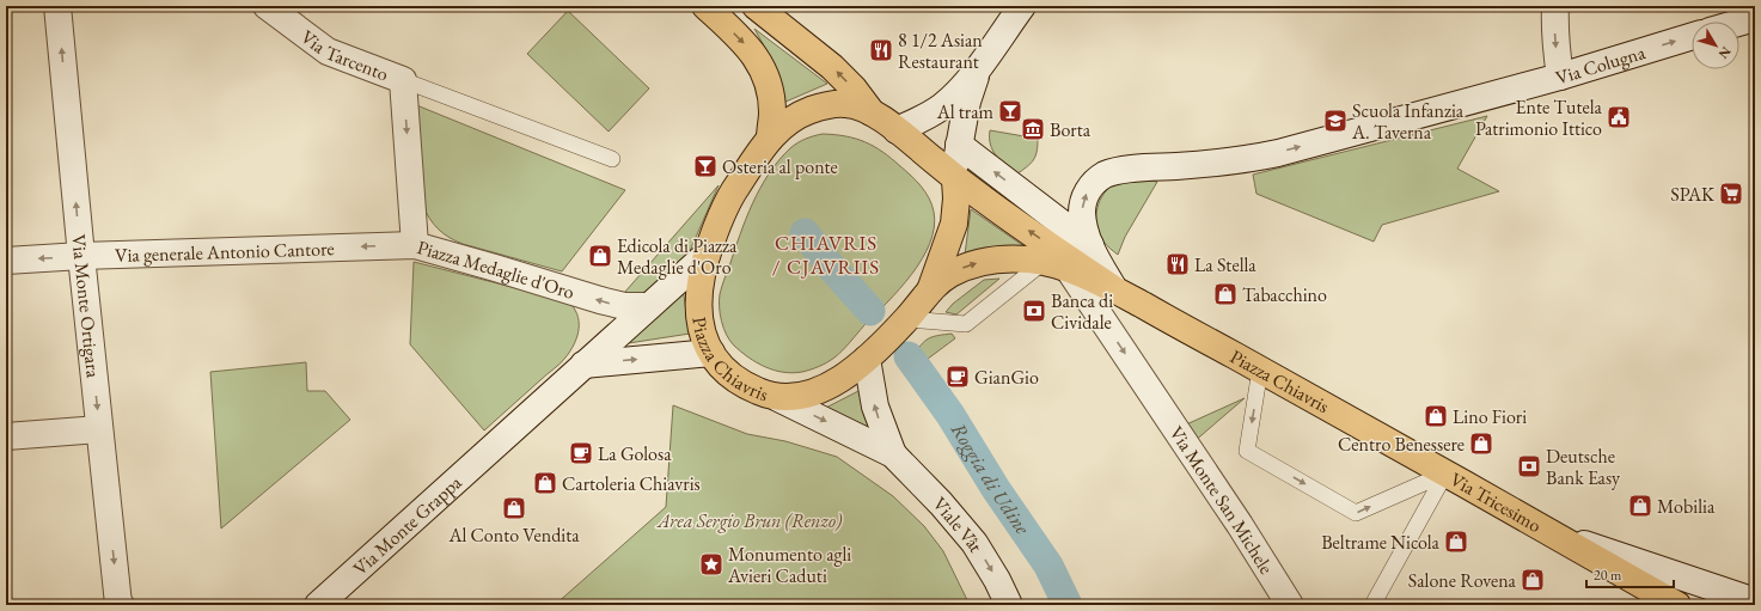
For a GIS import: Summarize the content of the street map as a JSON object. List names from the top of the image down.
{
  "streets": {
    "main road": ["Piazza Chiavris", "Via Tricesimo"],
    "street": [
      "Via Tarcento",
      "Via Colugna",
      "Via generale Antonio Cantore",
      "Piazza Medaglie d'Oro",
      "Via Monte Ortigara",
      "Via Monte San Michele",
      "Via Monte Grappa",
      "Viale Vât"
    ]
  },
  "crossings": [
    ["Via Tarcento", "Piazza Medaglie d'Oro"],
    ["Via generale Antonio Cantore", "Piazza Medaglie d'Oro"],
    ["Via generale Antonio Cantore", "Via Monte Ortigara"],
    ["Piazza Chiavris", "Via Monte San Michele"],
    ["Piazza Chiavris", "Via Tricesimo"],
    ["Piazza Chiavris", "Viale Vât"]
  ],
  "one_way": ["Via Colugna", "Via generale Antonio Cantore", "Via Monte San Michele"],
  "districts": ["CHIAVRIS / CJAVRIIS"],
  "water": ["Roggia di Udine"],
  "parks": ["Area Sergio Brun (Renzo)"],
  "places": {
    "restaurant": ["8 1/2 Asian Restaurant", "La Stella"],
    "bar": ["Al tram", "Osteria al ponte"],
    "public building": ["Ente Tutela Patrimonio Ittico"],
    "school or university": ["Scuola Infanzia A. Taverna"],
    "museum": ["Borta"],
    "supermarket": ["SPAK"],
    "shop": [
      "Edicola di Piazza Medaglie d'Oro",
      "Tabacchino",
      "Lino Fiori",
      "Centro Benessere",
      "Cartoleria Chiavris",
      "Mobilia",
      "Al Conto Vendita",
      "Beltrame Nicola",
      "Salone Rovena"
    ],
    "bank": ["Banca di Cividale", "Deutsche Bank Easy"],
    "cafe": ["GianGio", "La Golosa"],
    "place": ["Monumento agli Avieri Caduti"]
  },
  "scale_bar": "20 m",
  "north": "bottom right"
}
